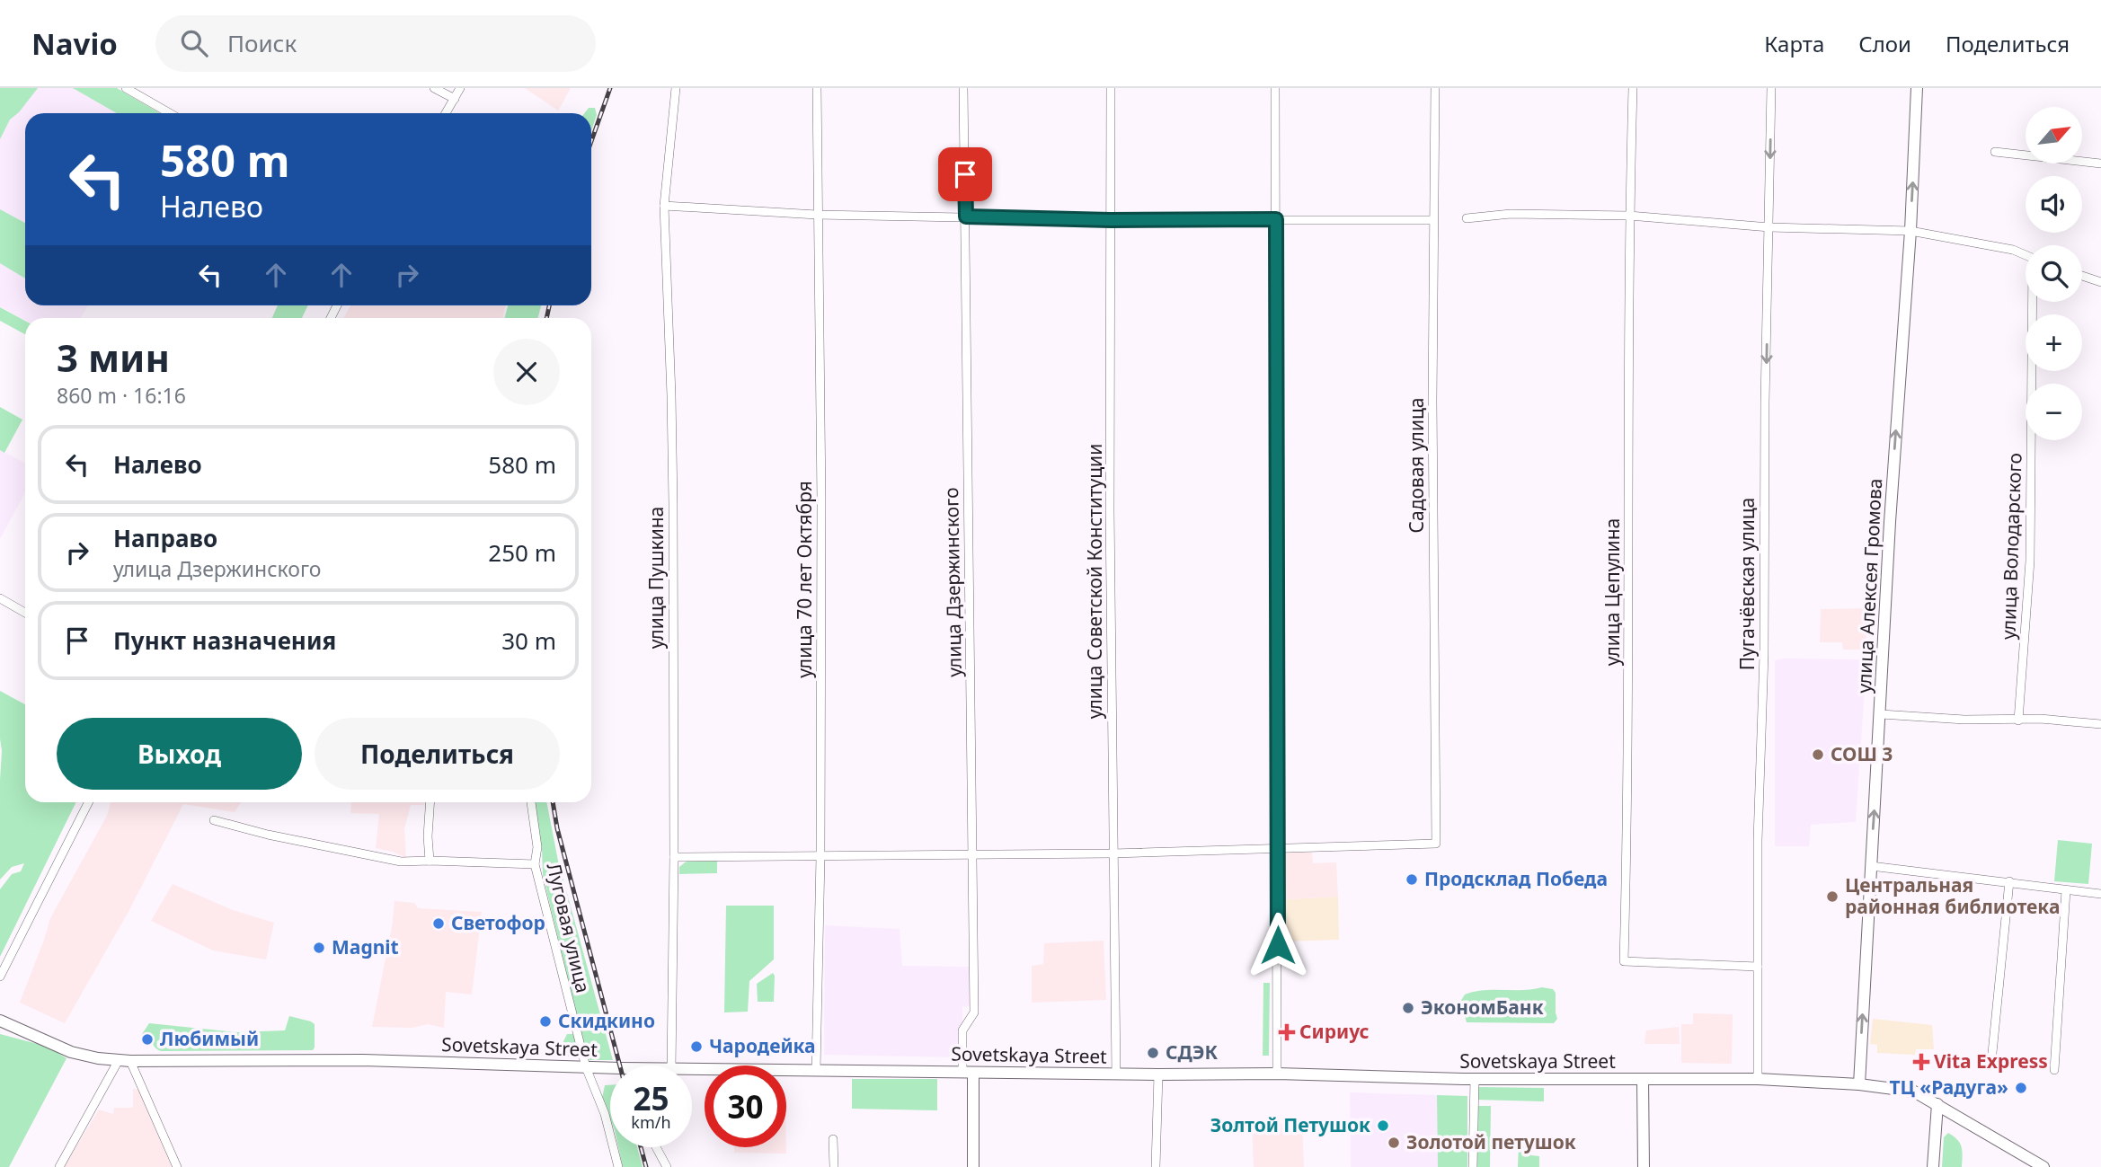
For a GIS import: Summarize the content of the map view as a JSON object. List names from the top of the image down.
{
  "streets": {
    "main road": ["улица Алексея Громова", "Sovetskaya Street"],
    "street": [
      "Садовая улица",
      "улица Володарского",
      "улица Пушкина",
      "улица 70 лет Октября",
      "улица Советской Конституции",
      "улица Дзержинского",
      "Пугачёвская улица",
      "улица Цепулина",
      "Луговая улица"
    ]
  },
  "crossings": [
    ["улица 70 лет Октября", "Sovetskaya Street"],
    ["улица Советской Конституции", "Sovetskaya Street"],
    ["улица Дзержинского", "Sovetskaya Street"],
    ["Пугачёвская улица", "улица Цепулина"],
    ["Пугачёвская улица", "Sovetskaya Street"],
    ["улица Алексея Громова", "Sovetskaya Street"],
    ["Луговая улица", "Sovetskaya Street"]
  ],
  "one_way": ["Пугачёвская улица", "улица Алексея Громова"],
  "places": {
    "other": [
      "СОШ 3",
      "Продсклад Победа",
      "Центральная районная библиотека",
      "Светофор",
      "Magnit",
      "ЭкономБанк",
      "Скидкино",
      "Любимый",
      "Чародейка",
      "СДЭК",
      "ТЦ «Радуга»",
      "Золтой Петушок",
      "Золотой петушок"
    ],
    "health": ["Сириус", "Vita Express"]
  },
  "north": "top right",
  "page": {
    "header": "Navio",
    "search": "Поиск",
    "nav": ["Карта", "Слои", "Поделиться"],
    "map_buttons": ["+", "−"],
    "turn": ["580 m", "Налево"],
    "heading": ["3 мин", "860 m · 16:16"],
    "list": [
      {
        "name": "Налево",
        "value": "580 m"
      },
      {
        "name": "Направо",
        "note": "улица Дзержинского",
        "value": "250 m"
      },
      {
        "name": "Пункт назначения",
        "value": "30 m"
      }
    ],
    "buttons": ["Выход", "Поделиться"],
    "speed": "25 km/h",
    "limit": "30"
  }
}
